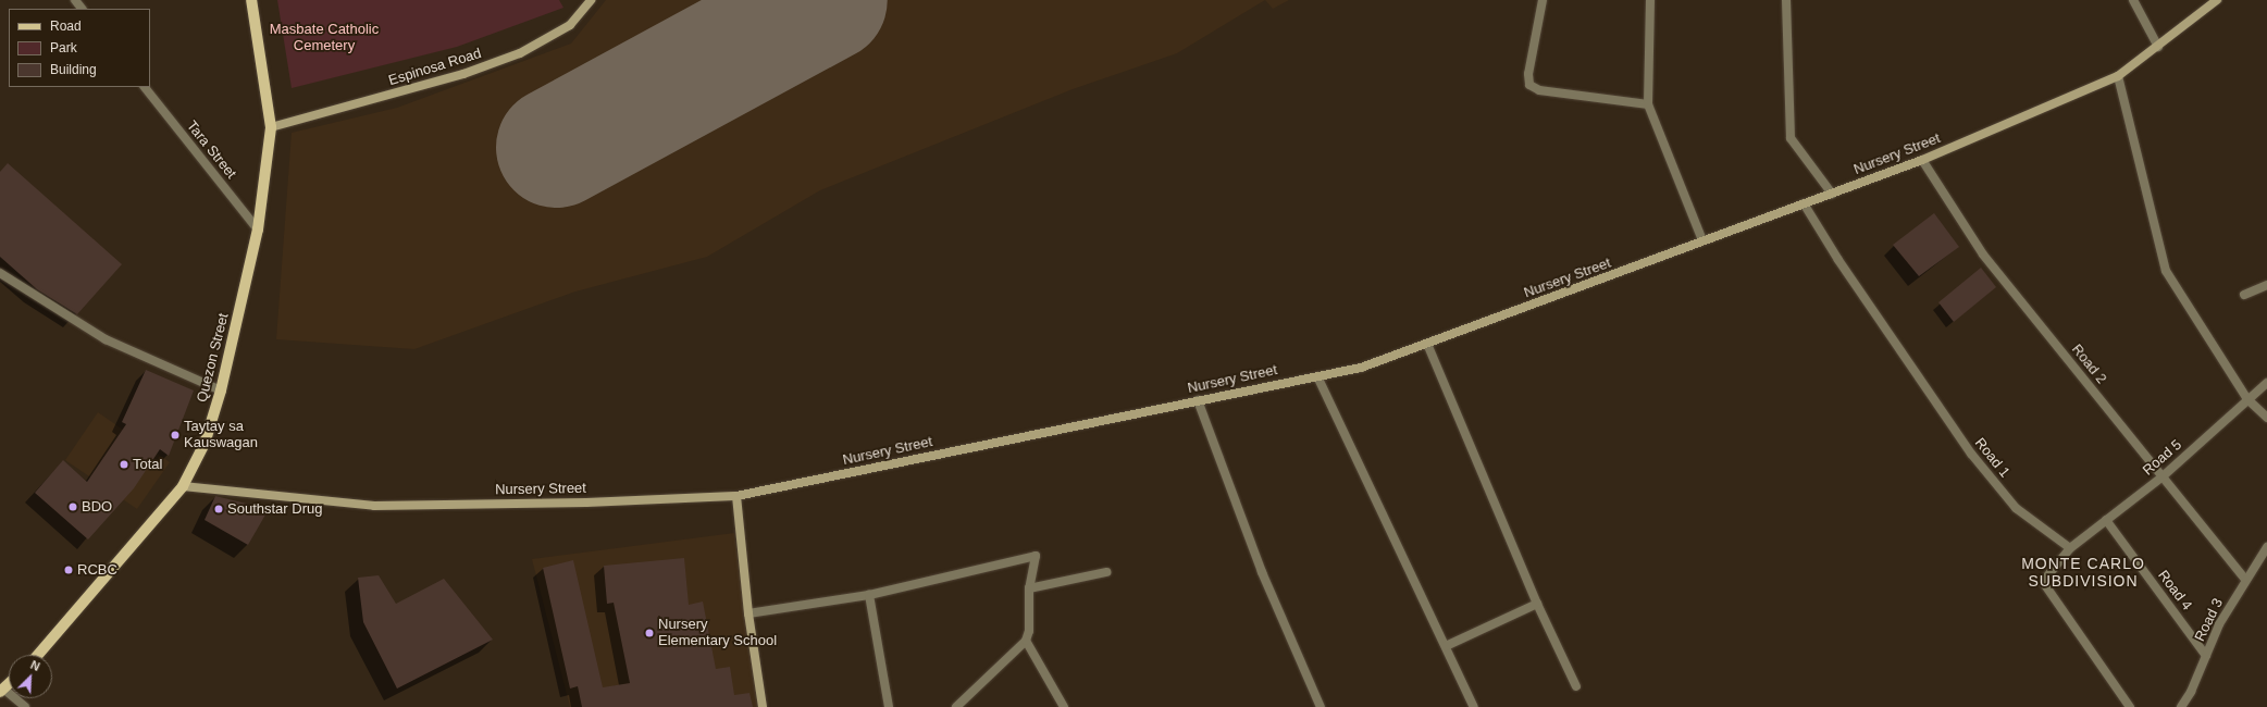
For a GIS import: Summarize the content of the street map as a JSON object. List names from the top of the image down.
{
  "streets": {
    "main road": ["Espinosa Road", "Nursery Street", "Quezon Street"],
    "street": [
      "Tara Street",
      "Road 2",
      "Road 1",
      "Road 5",
      "Road 4",
      "Road 3"
    ]
  },
  "crossings": [
    ["Espinosa Road", "Quezon Street"],
    ["Tara Street", "Quezon Street"],
    ["Nursery Street", "Quezon Street"],
    ["Nursery Street", "Road 2"],
    ["Nursery Street", "Road 1"],
    ["Road 2", "Road 5"],
    ["Road 2", "Road 3"],
    ["Road 1", "Road 5"],
    ["Road 5", "Road 4"],
    ["Road 4", "Road 3"]
  ],
  "districts": ["MONTE CARLO SUBDIVISION"],
  "parks": ["Masbate Catholic Cemetery"],
  "places": [
    "Taytay sa Kauswagan",
    "Total",
    "BDO",
    "Southstar Drug",
    "RCBC",
    "Nursery Elementary School"
  ],
  "legend": ["Road", "Park", "Building"],
  "north": "top right"
}
